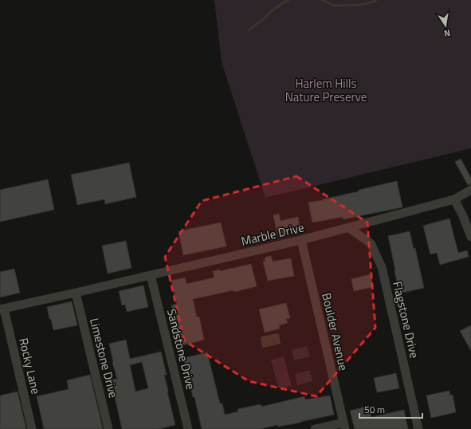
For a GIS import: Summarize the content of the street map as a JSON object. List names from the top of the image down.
{
  "streets": {
    "street": [
      "Marble Drive",
      "Flagstone Drive",
      "Boulder Avenue",
      "Sandstone Drive",
      "Limestone Drive",
      "Rocky Lane"
    ]
  },
  "crossings": [
    ["Marble Drive", "Flagstone Drive"],
    ["Marble Drive", "Boulder Avenue"],
    ["Marble Drive", "Sandstone Drive"],
    ["Marble Drive", "Limestone Drive"],
    ["Marble Drive", "Rocky Lane"]
  ],
  "parks": ["Harlem Hills Nature Preserve"],
  "scale_bar": "50 m",
  "north": "bottom"
}
